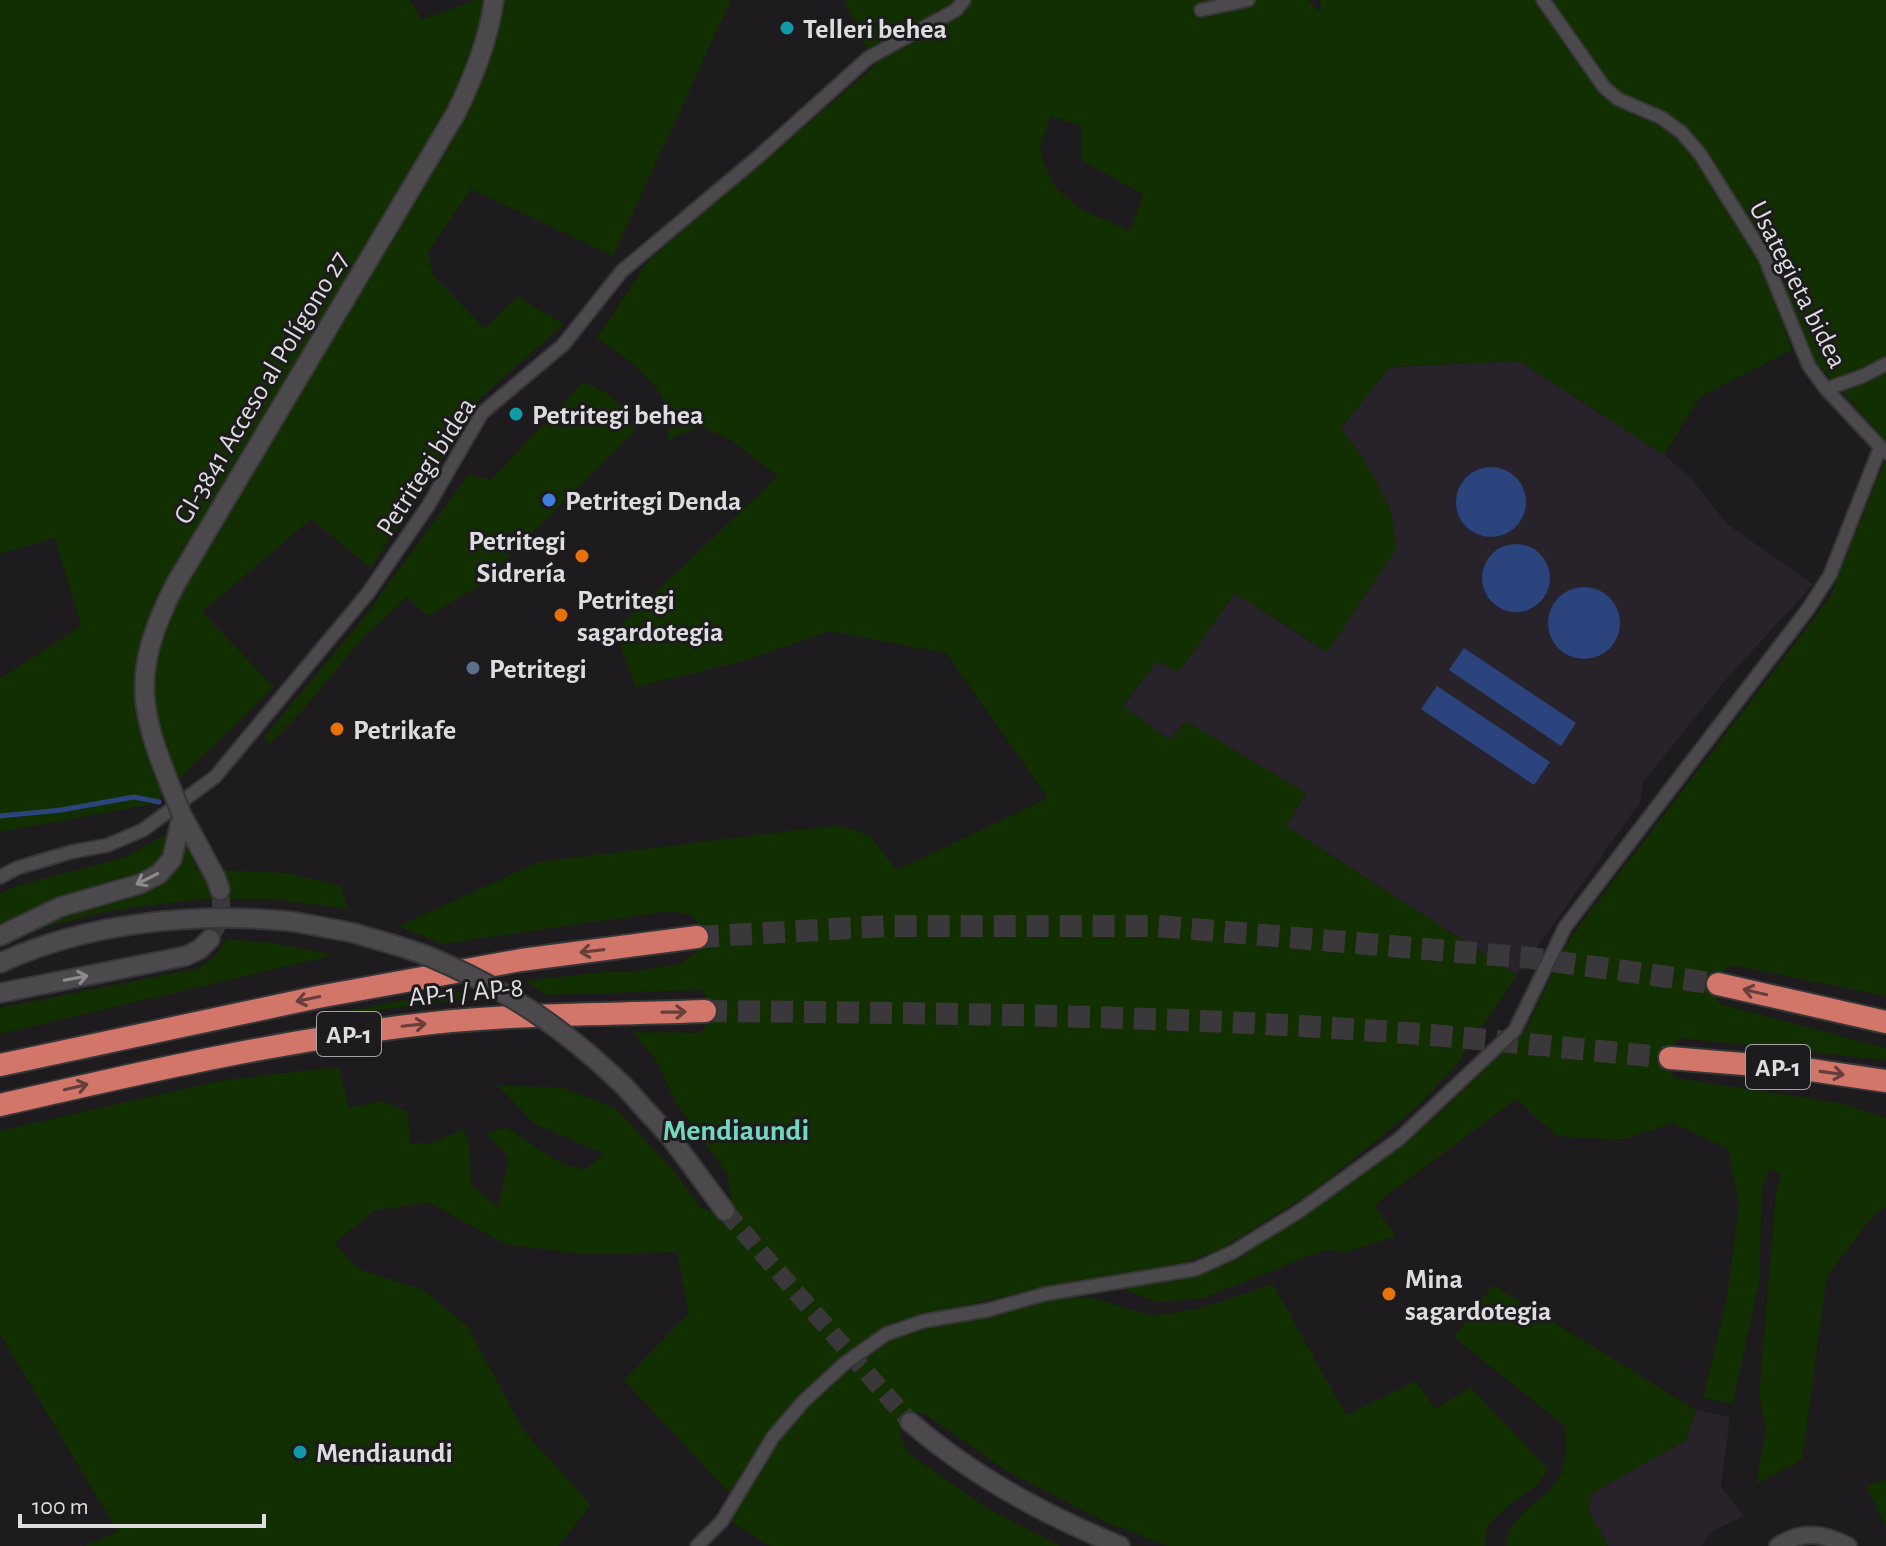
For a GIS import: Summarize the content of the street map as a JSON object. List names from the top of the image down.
{
  "streets": {
    "highway": ["AP-1 / AP-8", "AP-1"],
    "main road": ["GI-3841 Acceso al Polígono 27"],
    "street": ["Usategieta bidea", "Petritegi bidea"]
  },
  "districts": ["Mendiaundi"],
  "places": [
    "Telleri behea",
    "Petritegi behea",
    "Petritegi Denda",
    "Petritegi Sidrería",
    "Petritegi sagardotegia",
    "Petritegi",
    "Petrikafe",
    "Mina sagardotegia",
    "Mendiaundi"
  ],
  "scale_bar": "100 m"
}
